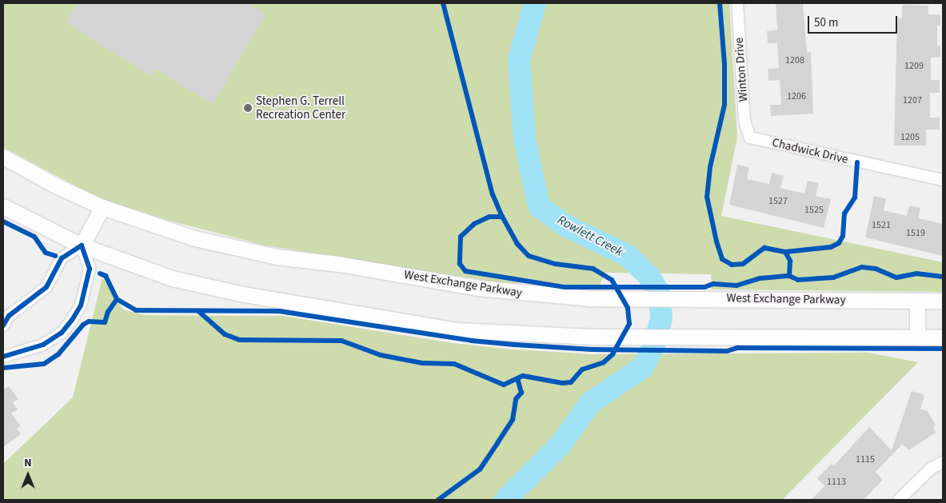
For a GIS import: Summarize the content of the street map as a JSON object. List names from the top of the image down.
{
  "streets": {
    "main road": ["West Exchange Parkway"],
    "street": ["Winton Drive", "Chadwick Drive"]
  },
  "crossings": [
    ["Winton Drive", "Chadwick Drive"]
  ],
  "water": ["Rowlett Creek"],
  "places": ["Stephen G. Terrell Recreation Center"],
  "house_numbers": [
    "1208",
    "1209",
    "1206",
    "1207",
    "1205",
    "1527",
    "1525",
    "1521",
    "1519",
    "1115",
    "1113"
  ],
  "scale_bar": "50 m",
  "north": "top"
}
